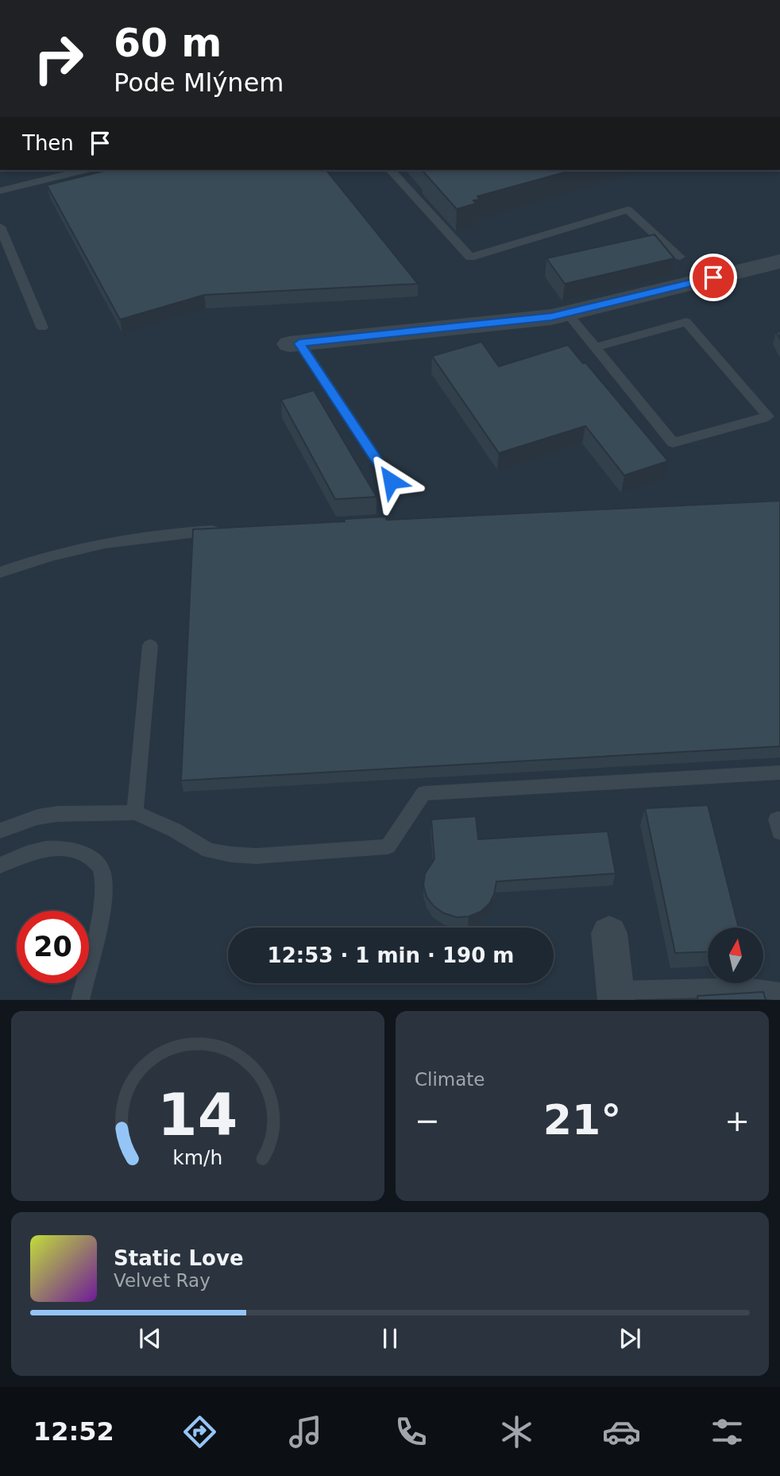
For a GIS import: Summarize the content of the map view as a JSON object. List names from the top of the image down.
{
  "north": "top",
  "page": {
    "turn": ["60 m", "Pode Mlýnem"],
    "then": "Then",
    "limit": "20",
    "trip": "12:53 · 1 min · 190 m",
    "tile": "Climate",
    "heat": ["−", "21°", "+"],
    "song": ["Static Love", "Velvet Ray"],
    "tabs": "12:52",
    "gauge": ["14", "km/h"]
  }
}
